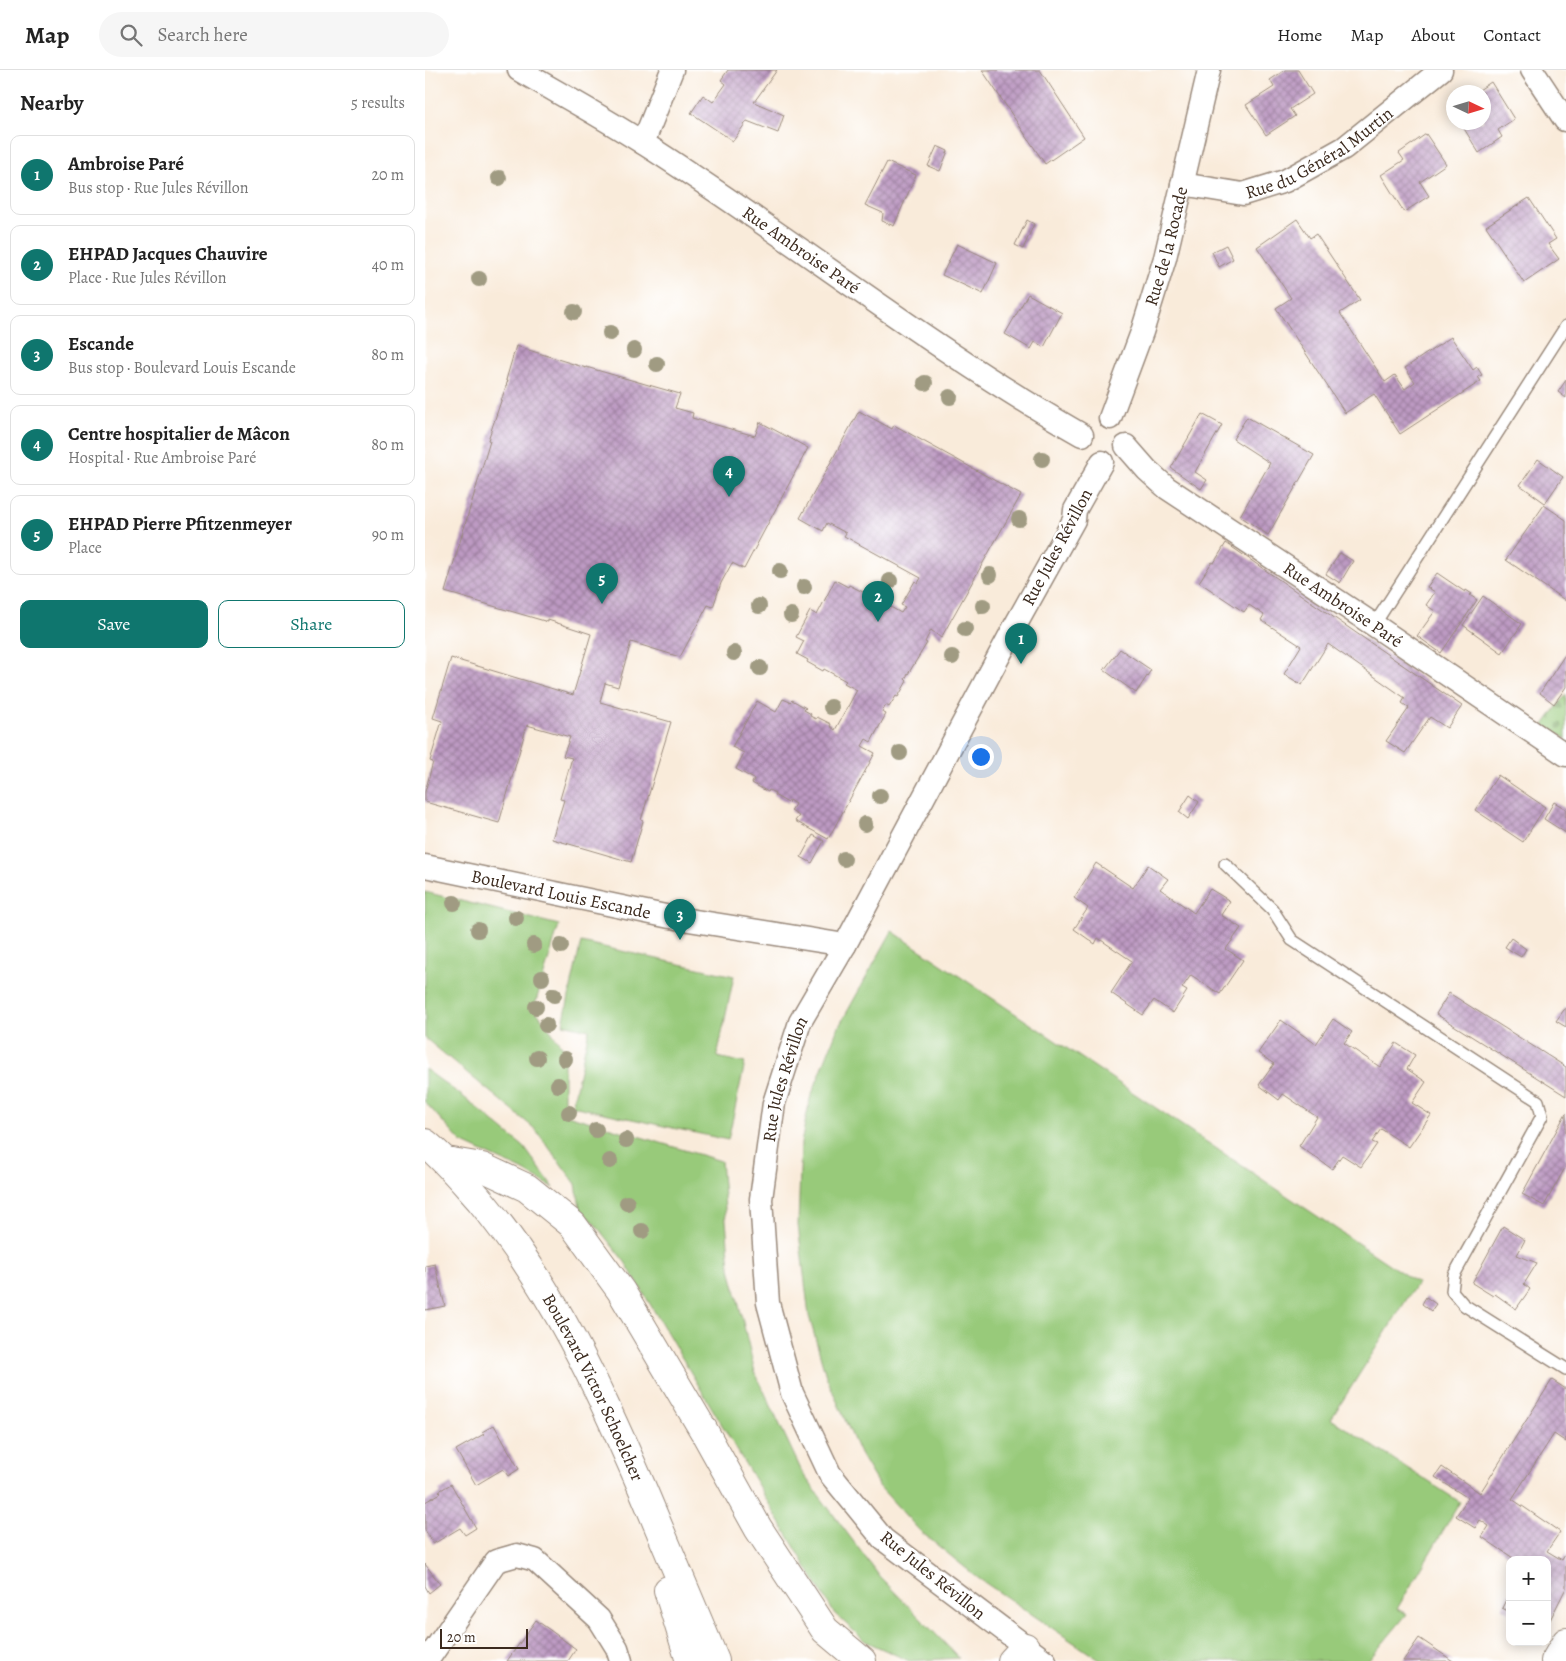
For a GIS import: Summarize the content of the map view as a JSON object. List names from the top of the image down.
{
  "streets": {
    "street": [
      "Rue du Général Murtin",
      "Rue de la Rocade",
      "Rue Ambroise Paré",
      "Rue Jules Révillon",
      "Boulevard Louis Escande",
      "Boulevard Victor Schoelcher"
    ]
  },
  "crossings": [
    ["Rue du Général Murtin", "Rue de la Rocade"],
    ["Rue de la Rocade", "Rue Ambroise Paré"],
    ["Rue de la Rocade", "Rue Jules Révillon"],
    ["Rue Ambroise Paré", "Rue Jules Révillon"],
    ["Rue Jules Révillon", "Boulevard Louis Escande"]
  ],
  "scale_bar": "20 m",
  "north": "right",
  "page": {
    "header": "Map",
    "search": "Search here",
    "nav": [
      "Home",
      "Map",
      "About",
      "Contact"
    ],
    "heading": ["Nearby", "5 results"],
    "list": [
      {
        "mark": "1",
        "name": "Ambroise Paré",
        "note": "Bus stop · Rue Jules Révillon",
        "value": "20 m"
      },
      {
        "mark": "2",
        "name": "EHPAD Jacques Chauvire",
        "note": "Place · Rue Jules Révillon",
        "value": "40 m"
      },
      {
        "mark": "3",
        "name": "Escande",
        "note": "Bus stop · Boulevard Louis Escande",
        "value": "80 m"
      },
      {
        "mark": "4",
        "name": "Centre hospitalier de Mâcon",
        "note": "Hospital · Rue Ambroise Paré",
        "value": "80 m"
      },
      {
        "mark": "5",
        "name": "EHPAD Pierre Pfitzenmeyer",
        "note": "Place",
        "value": "90 m"
      }
    ],
    "pins": [
      "4",
      "5",
      "2",
      "1",
      "3"
    ],
    "buttons": ["Save", "Share"],
    "map_buttons": ["+", "−"],
    "scale": "20 m"
  }
}
